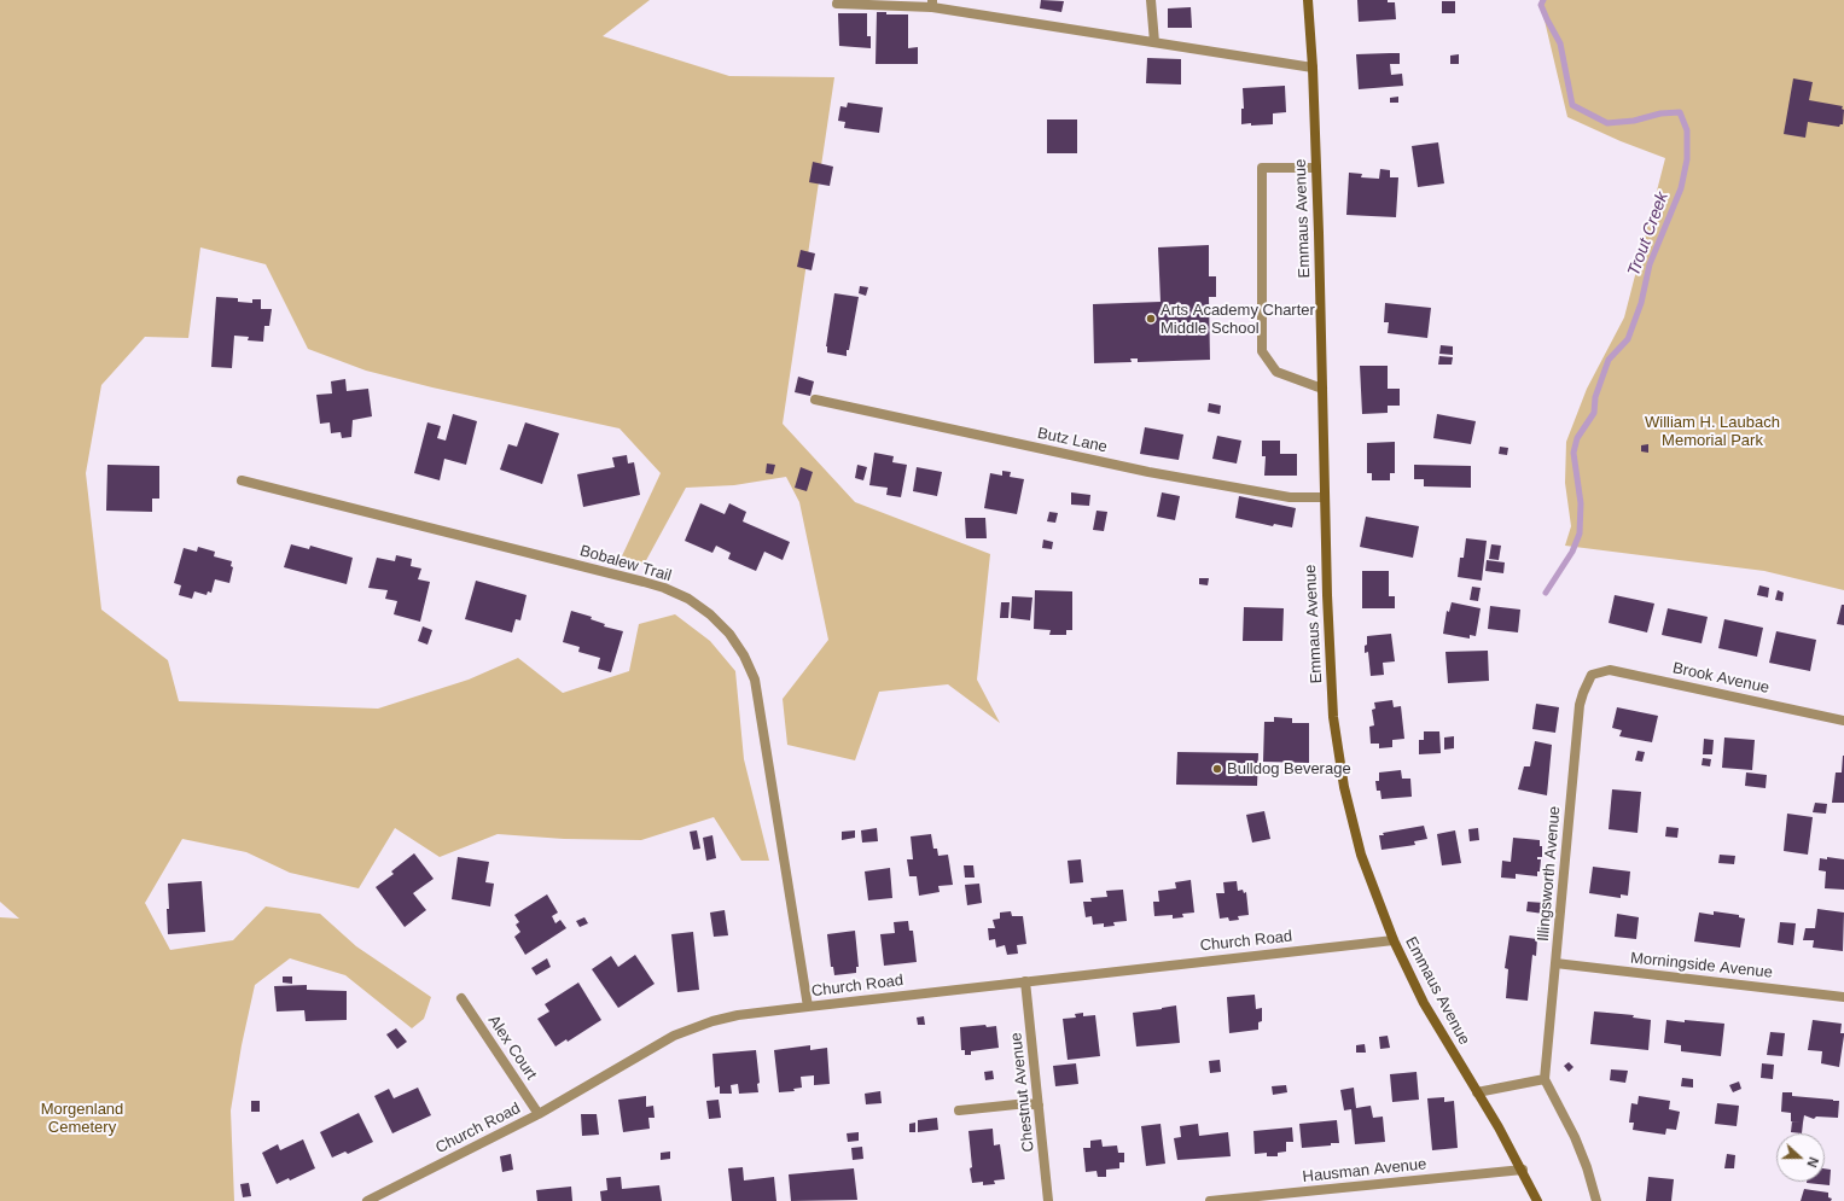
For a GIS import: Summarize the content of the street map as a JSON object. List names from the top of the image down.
{
  "streets": {
    "main road": ["Emmaus Avenue"],
    "street": [
      "Butz Lane",
      "Bobalew Trail",
      "Brook Avenue",
      "Illingsworth Avenue",
      "Church Road",
      "Morningside Avenue",
      "Alex Court",
      "Chestnut Avenue",
      "Hausman Avenue"
    ]
  },
  "crossings": [
    ["Emmaus Avenue", "Butz Lane"],
    ["Emmaus Avenue", "Church Road"],
    ["Emmaus Avenue", "Hausman Avenue"],
    ["Bobalew Trail", "Church Road"],
    ["Brook Avenue", "Illingsworth Avenue"],
    ["Illingsworth Avenue", "Morningside Avenue"],
    ["Church Road", "Alex Court"],
    ["Church Road", "Chestnut Avenue"]
  ],
  "water": ["Trout Creek"],
  "parks": ["William H. Laubach Memorial Park", "Morgenland Cemetery"],
  "places": ["Arts Academy Charter Middle School", "Bulldog Beverage"],
  "north": "right"
}
